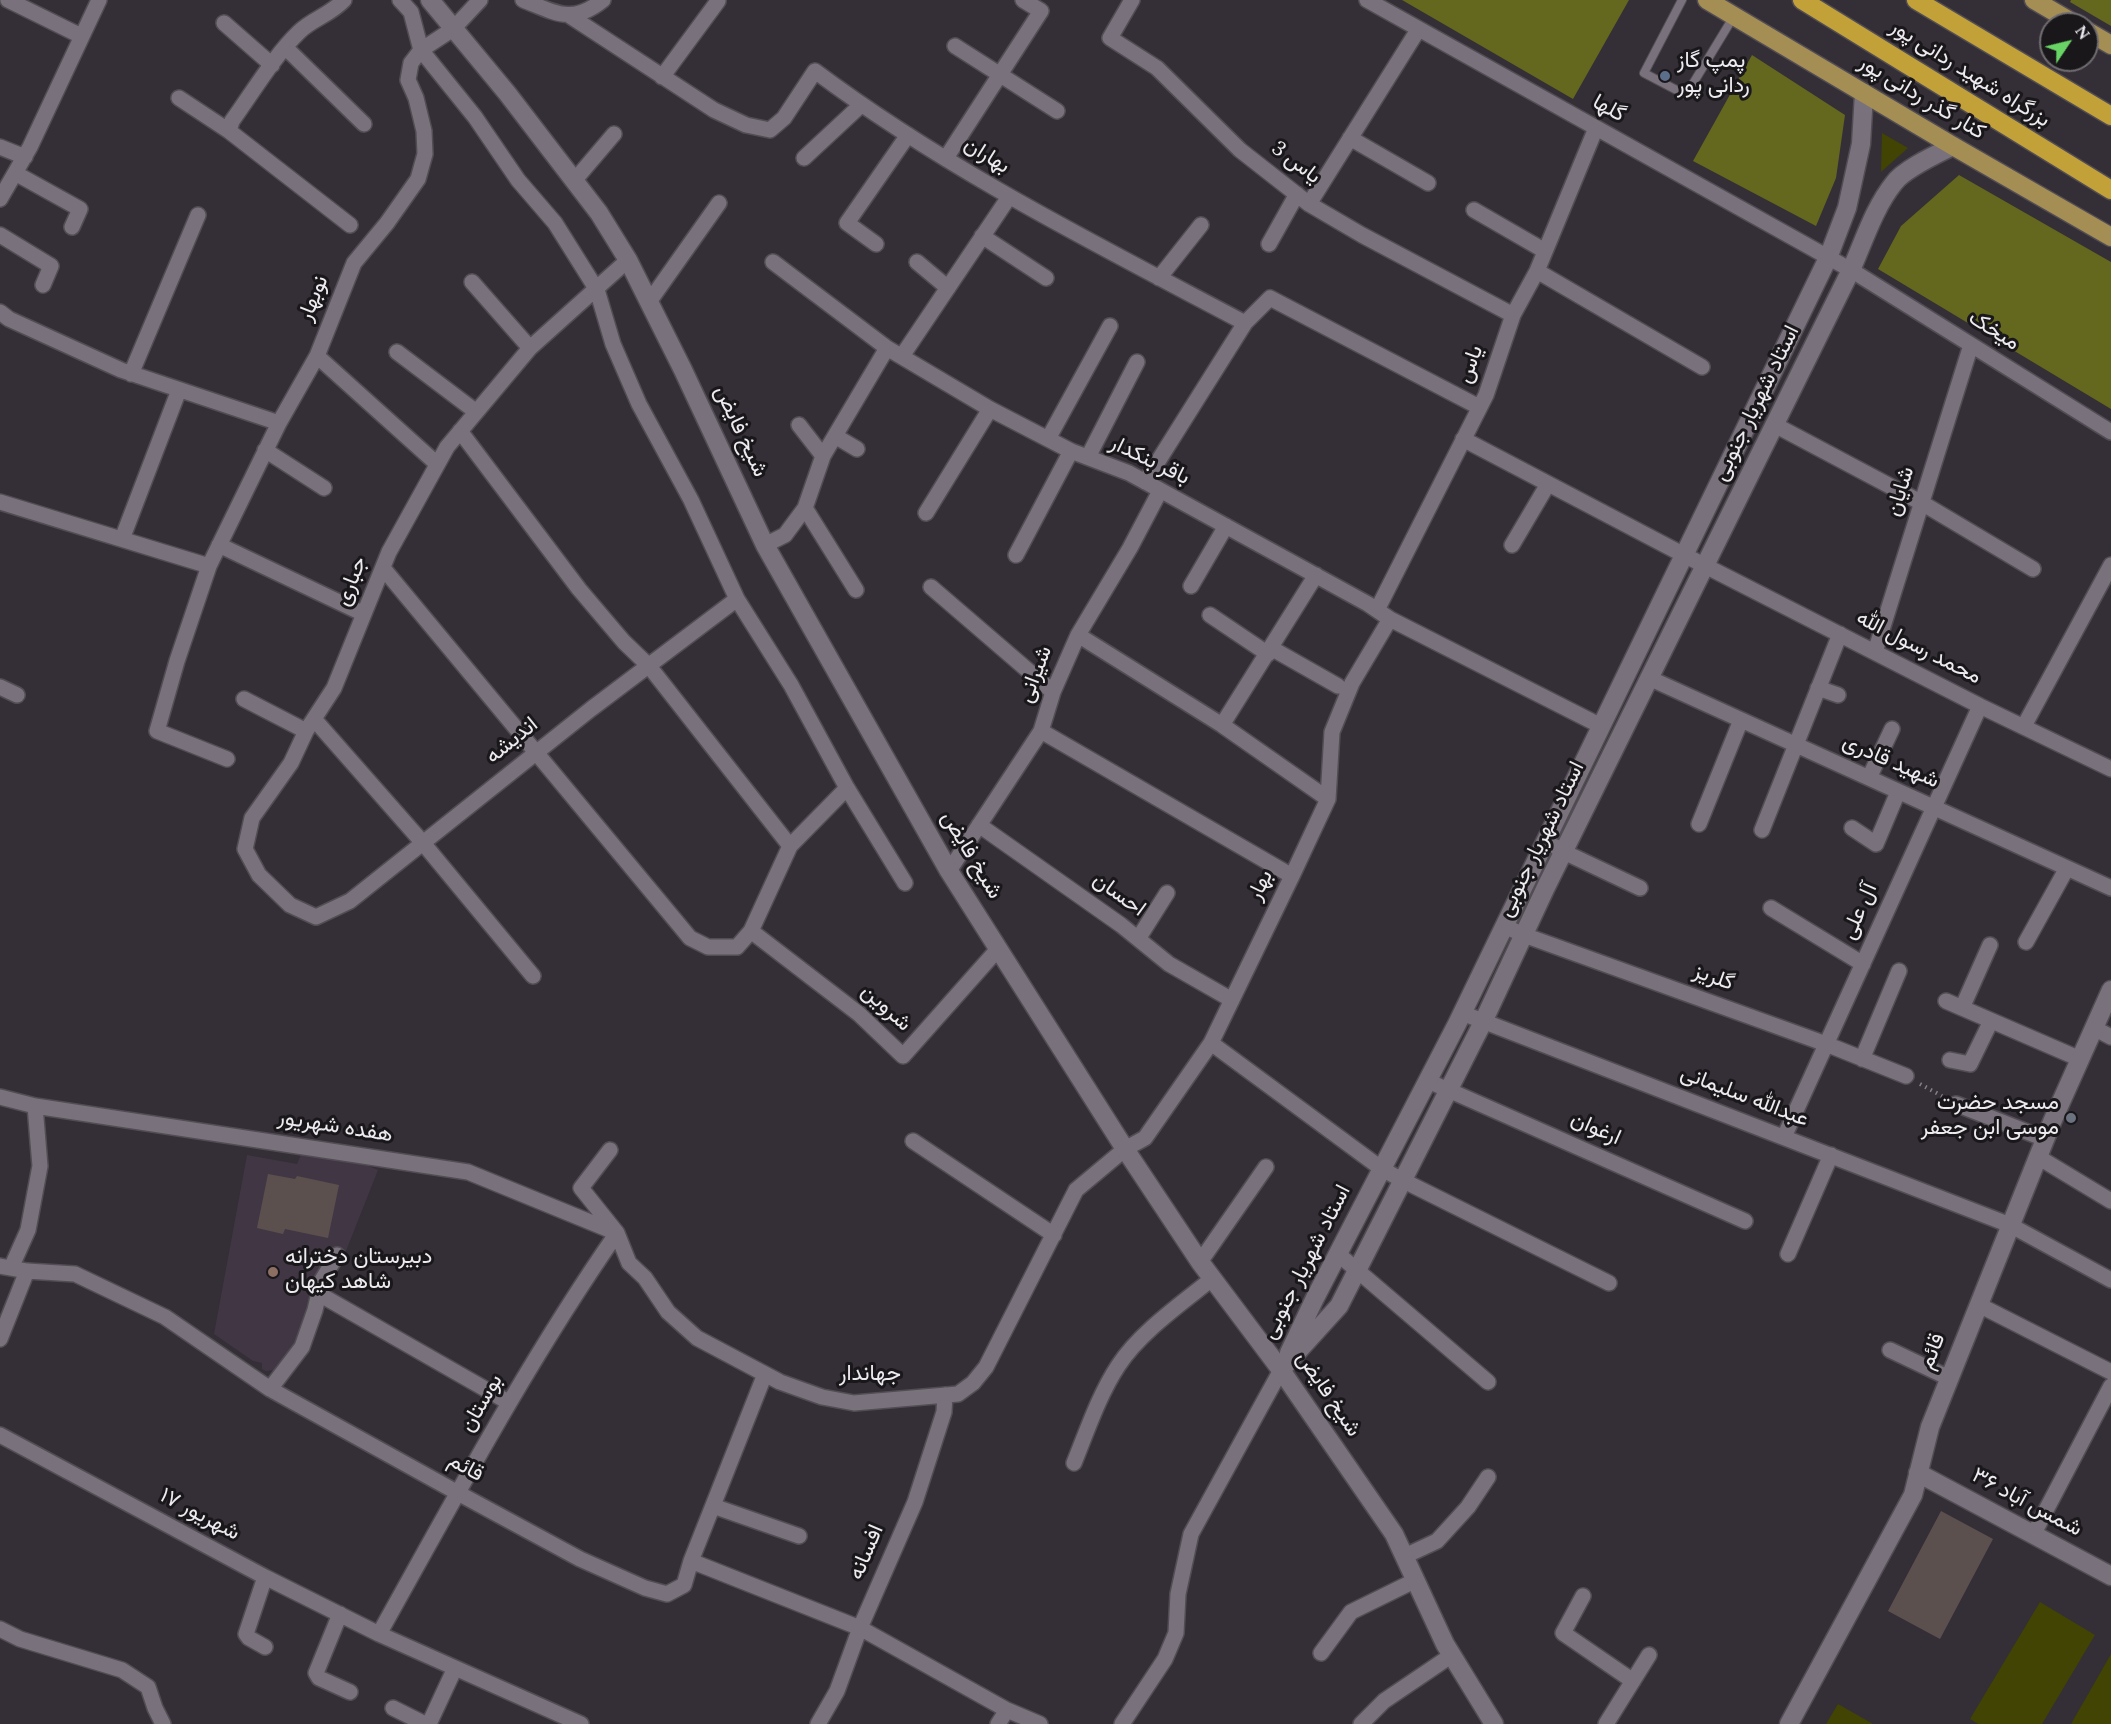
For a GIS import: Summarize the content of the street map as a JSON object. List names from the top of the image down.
{
  "streets": {
    "highway": ["بزرگراه شهید ردانی پور"],
    "main road": ["کنار گذر ردانی پور"],
    "street": [
      "گلها",
      "بهاران",
      "یاس 3",
      "نوبهار",
      "میخک",
      "یاس",
      "استاد شهریار جنوبی",
      "شیخ فایض",
      "باقر بنکدار",
      "شایان",
      "جباری",
      "محمد رسول الله",
      "شیرانی",
      "اندیشه",
      "شهید قادری",
      "بهار",
      "احسان",
      "آل علی",
      "گلریز",
      "شروین",
      "عبدالله سلیمانی",
      "هفده شهریور",
      "ارغوان",
      "قائم",
      "جهاندار",
      "بوستان",
      "شمس آباد ۳۶",
      "۱۷ شهریور",
      "افسانه"
    ]
  },
  "crossings": [
    ["کنار گذر ردانی پور", "استاد شهریار جنوبی"],
    ["گلها", "میخک"],
    ["گلها", "یاس"],
    ["گلها", "استاد شهریار جنوبی"],
    ["یاس 3", "یاس"],
    ["میخک", "استاد شهریار جنوبی"],
    ["میخک", "شایان"],
    ["یاس", "باقر بنکدار"],
    ["یاس", "محمد رسول الله"],
    ["استاد شهریار جنوبی", "شیخ فایض"],
    ["استاد شهریار جنوبی", "باقر بنکدار"],
    ["استاد شهریار جنوبی", "محمد رسول الله"],
    ["استاد شهریار جنوبی", "شهید قادری"],
    ["استاد شهریار جنوبی", "گلریز"],
    ["استاد شهریار جنوبی", "عبدالله سلیمانی"],
    ["استاد شهریار جنوبی", "ارغوان"],
    ["شیخ فایض", "جباری"],
    ["شیخ فایض", "شیرانی"],
    ["شیخ فایض", "بهار"],
    ["شیخ فایض", "شروین"],
    ["شیخ فایض", "جهاندار"],
    ["باقر بنکدار", "شیرانی"],
    ["باقر بنکدار", "بهار"],
    ["شایان", "محمد رسول الله"],
    ["جباری", "اندیشه"],
    ["محمد رسول الله", "آل علی"],
    ["شیرانی", "احسان"],
    ["شهید قادری", "آل علی"],
    ["بهار", "احسان"],
    ["بهار", "جهاندار"],
    ["آل علی", "گلریز"],
    ["آل علی", "عبدالله سلیمانی"],
    ["عبدالله سلیمانی", "قائم"],
    ["هفده شهریور", "جهاندار"],
    ["هفده شهریور", "بوستان"],
    ["قائم", "جهاندار"],
    ["قائم", "بوستان"],
    ["قائم", "شمس آباد ۳۶"],
    ["جهاندار", "بوستان"],
    ["جهاندار", "افسانه"],
    ["بوستان", "۱۷ شهریور"]
  ],
  "places": ["پمپ گاز ردانی پور", "مسجد حضرت موسی ابن جعفر", "دبیرستان دخترانه شاهد کیهان"],
  "north": "top right"
}
